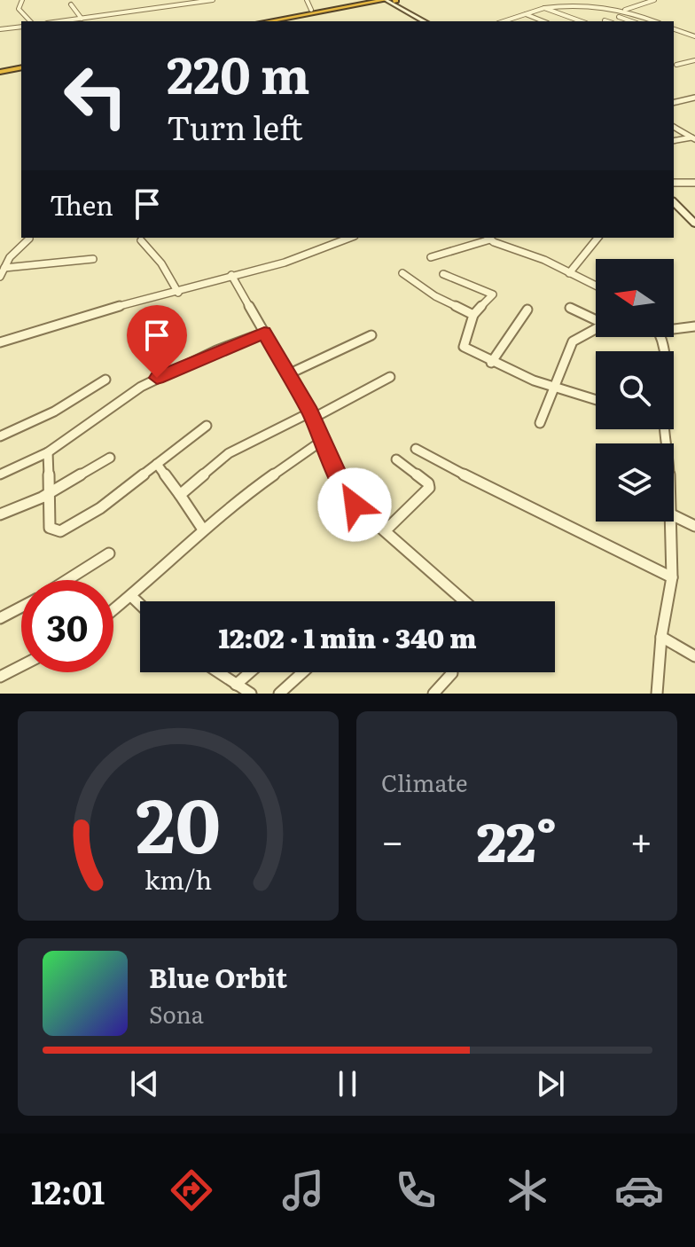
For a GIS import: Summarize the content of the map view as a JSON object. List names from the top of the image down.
{
  "north": "left",
  "page": {
    "turn": ["220 m", "Turn left"],
    "then": "Then",
    "limit": "30",
    "trip": "12:02 · 1 min · 340 m",
    "tile": "Climate",
    "heat": ["−", "22°", "+"],
    "song": ["Blue Orbit", "Sona"],
    "tabs": "12:01",
    "gauge": ["20", "km/h"]
  }
}
